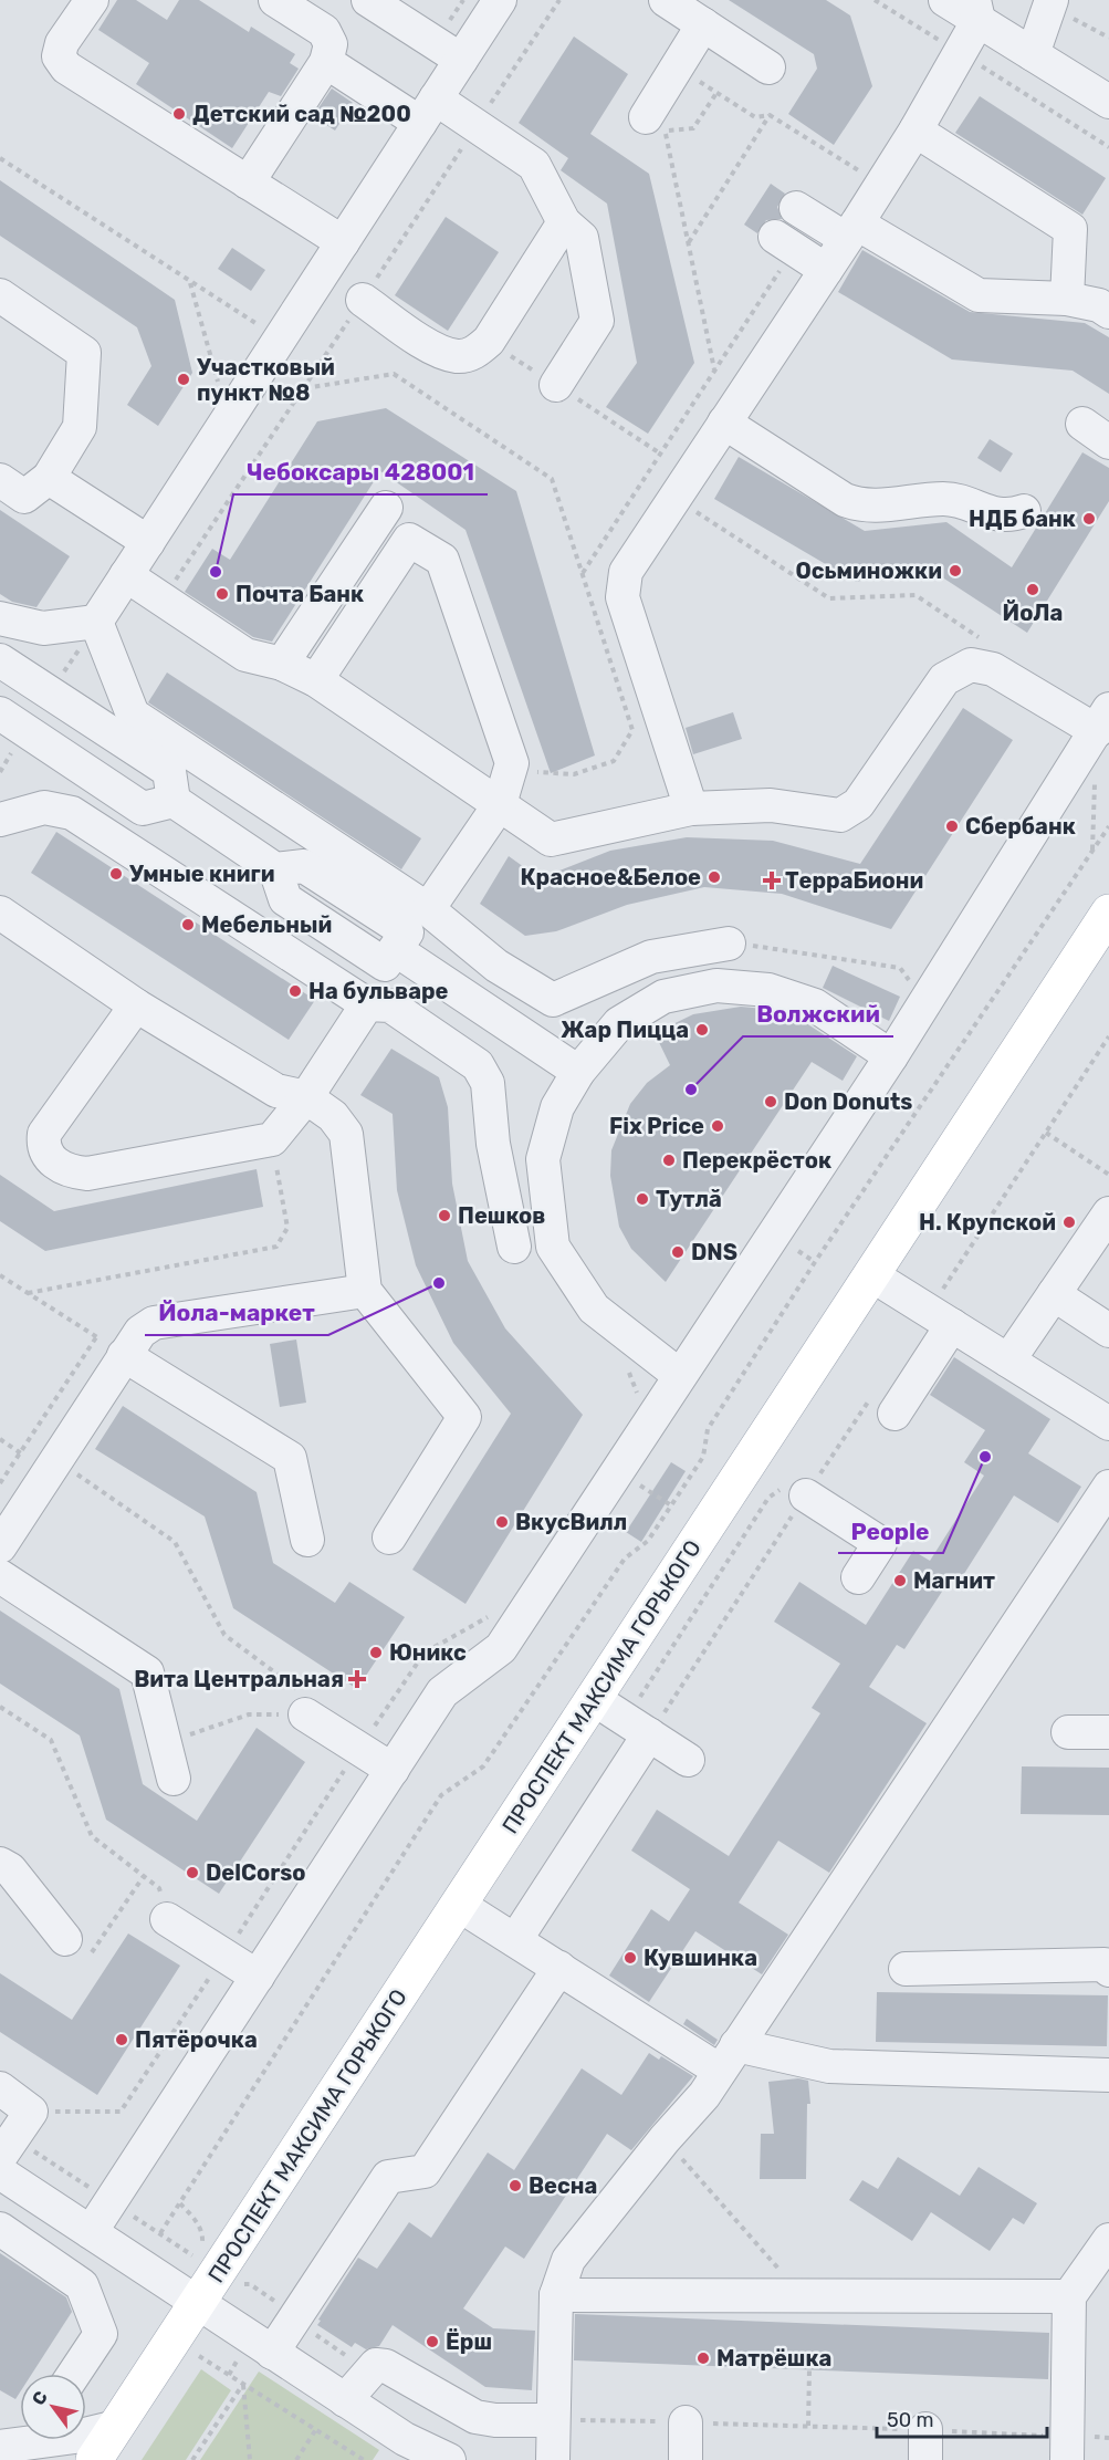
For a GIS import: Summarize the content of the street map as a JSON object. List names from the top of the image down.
{
  "streets": {
    "main road": ["ПРОСПЕКТ МАКСИМА ГОРЬКОГО"]
  },
  "places": {
    "other": [
      "Детский сад №200",
      "Участковый пункт №8",
      "НДБ банк",
      "Осьминожки",
      "Чебоксары 428001",
      "ЙоЛа",
      "Почта Банк",
      "Сбербанк",
      "Умные книги",
      "Красное&Белое",
      "Мебельный",
      "На бульваре",
      "Жар Пицца",
      "Волжский",
      "Don Donuts",
      "Fix Price",
      "Перекрёсток",
      "Тутлӑ",
      "Пешков",
      "Н. Крупской",
      "DNS",
      "Йола-маркет",
      "People",
      "ВкусВилл",
      "Магнит",
      "Юникс",
      "DelCorso",
      "Кувшинка",
      "Пятёрочка",
      "Весна",
      "Ёрш",
      "Матрёшка"
    ],
    "health": ["ТерраБиони", "Вита Центральная"]
  },
  "scale_bar": "50 m",
  "north": "top left"
}
